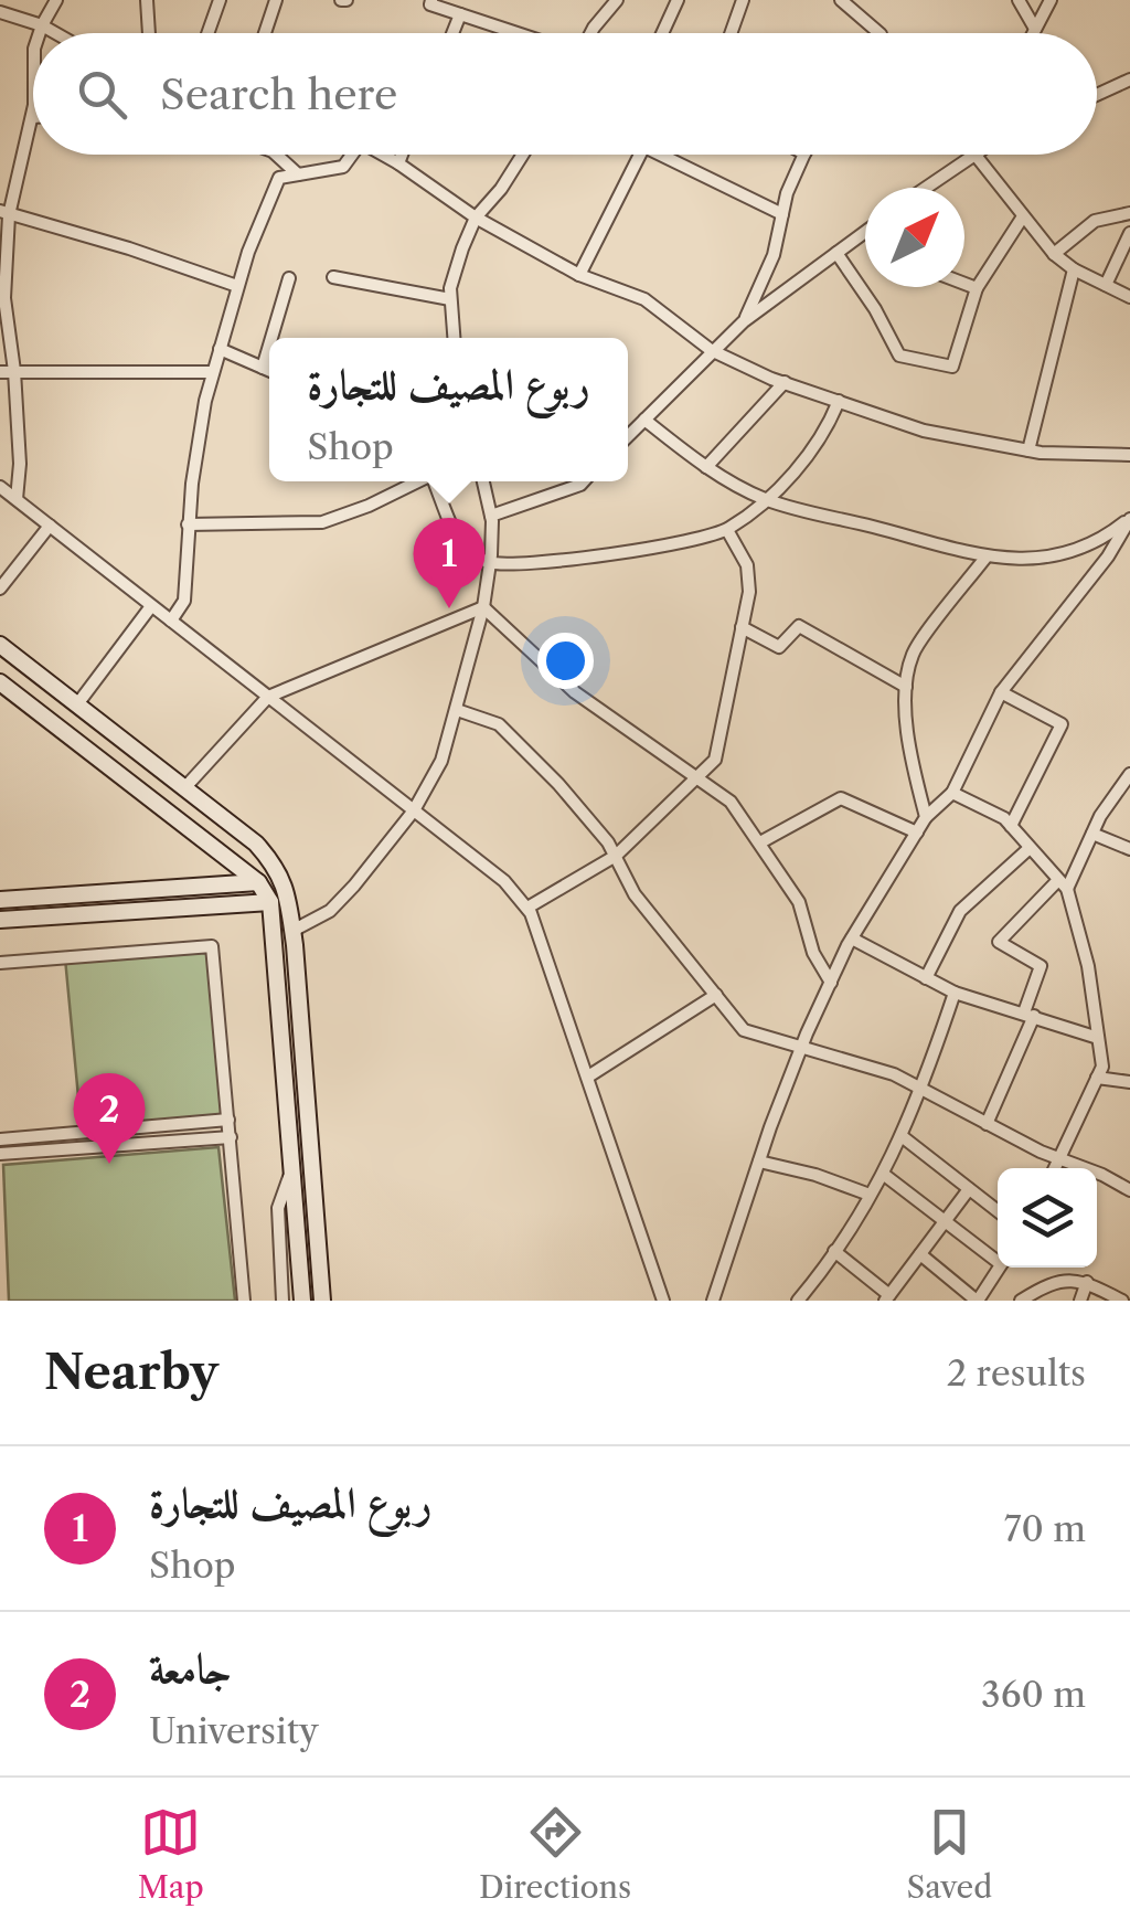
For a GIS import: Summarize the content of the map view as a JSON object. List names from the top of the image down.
{
  "north": "top right",
  "page": {
    "search": "Search here",
    "popup": ["ربوع المصيف للتجارة", "Shop"],
    "pins": ["1", "2"],
    "heading": ["Nearby", "2 results"],
    "list": [
      {
        "mark": "1",
        "name": "ربوع المصيف للتجارة",
        "note": "Shop",
        "value": "70 m"
      },
      {
        "mark": "2",
        "name": "جامعة",
        "note": "University",
        "value": "360 m"
      }
    ],
    "nav": ["Map", "Directions", "Saved"]
  }
}
